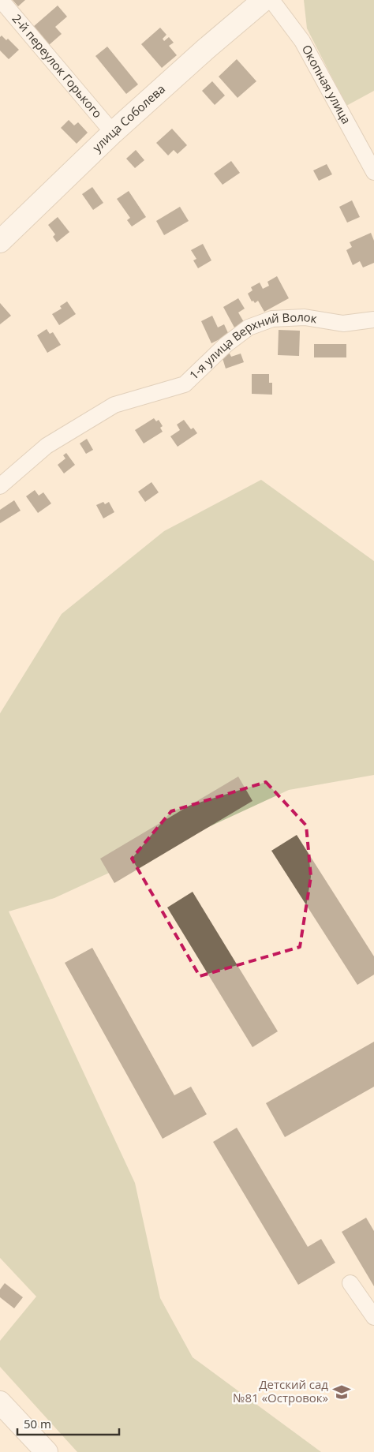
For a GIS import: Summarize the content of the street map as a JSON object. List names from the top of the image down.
{
  "streets": {
    "street": [
      "2-й переулок Горького",
      "Окопная улица",
      "улица Соболева",
      "1-я улица Верхний Волок"
    ]
  },
  "crossings": [
    ["2-й переулок Горького", "улица Соболева"]
  ],
  "places": {
    "school or university": ["Детский сад №81 «Островок»"]
  },
  "scale_bar": "50 m"
}
